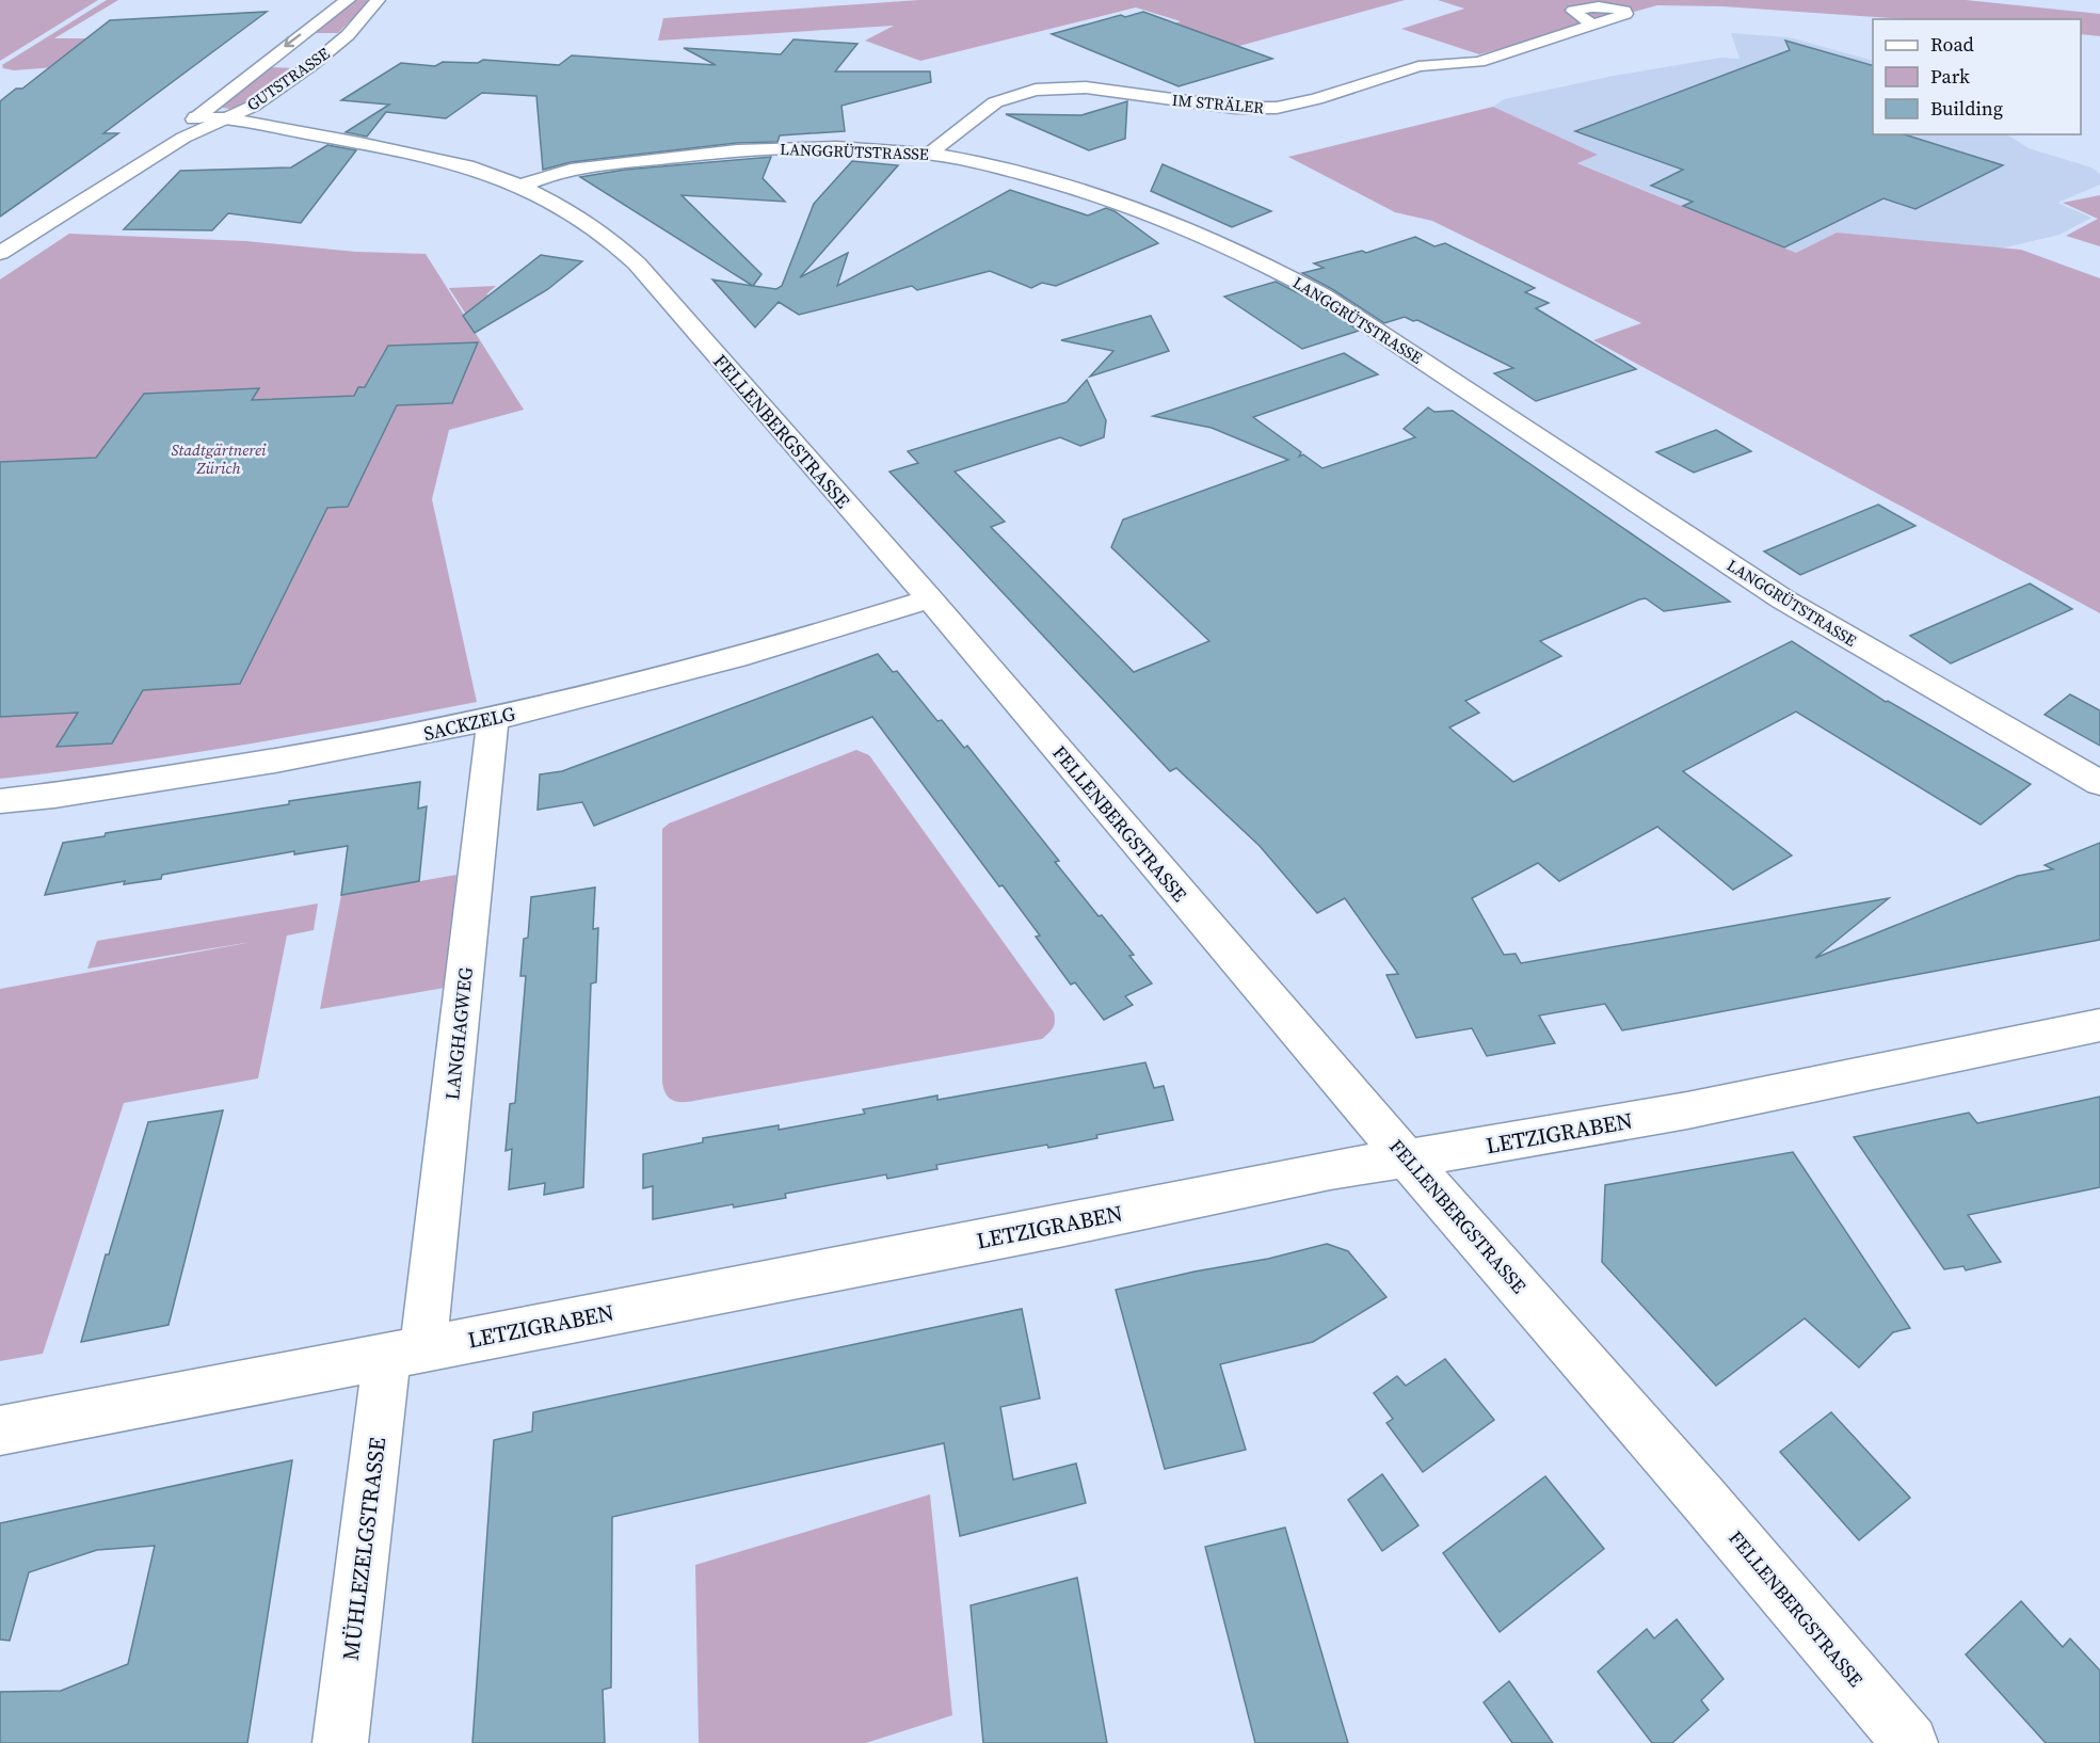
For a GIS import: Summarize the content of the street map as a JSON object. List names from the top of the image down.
{
  "streets": {
    "street": [
      "GUTSTRASSE",
      "IM STRÄLER",
      "LANGGRÜTSTRASSE",
      "FELLENBERGSTRASSE",
      "SACKZELG",
      "LANGHAGWEG",
      "LETZIGRABEN",
      "MÜHLEZELGSTRASSE"
    ]
  },
  "crossings": [
    ["GUTSTRASSE", "FELLENBERGSTRASSE"],
    ["IM STRÄLER", "LANGGRÜTSTRASSE"],
    ["LANGGRÜTSTRASSE", "FELLENBERGSTRASSE"],
    ["FELLENBERGSTRASSE", "SACKZELG"],
    ["FELLENBERGSTRASSE", "LETZIGRABEN"],
    ["SACKZELG", "LANGHAGWEG"],
    ["LANGHAGWEG", "LETZIGRABEN"],
    ["LANGHAGWEG", "MÜHLEZELGSTRASSE"],
    ["LETZIGRABEN", "MÜHLEZELGSTRASSE"]
  ],
  "parks": ["Stadtgärtnerei Zürich"],
  "legend": ["Road", "Park", "Building"]
}
